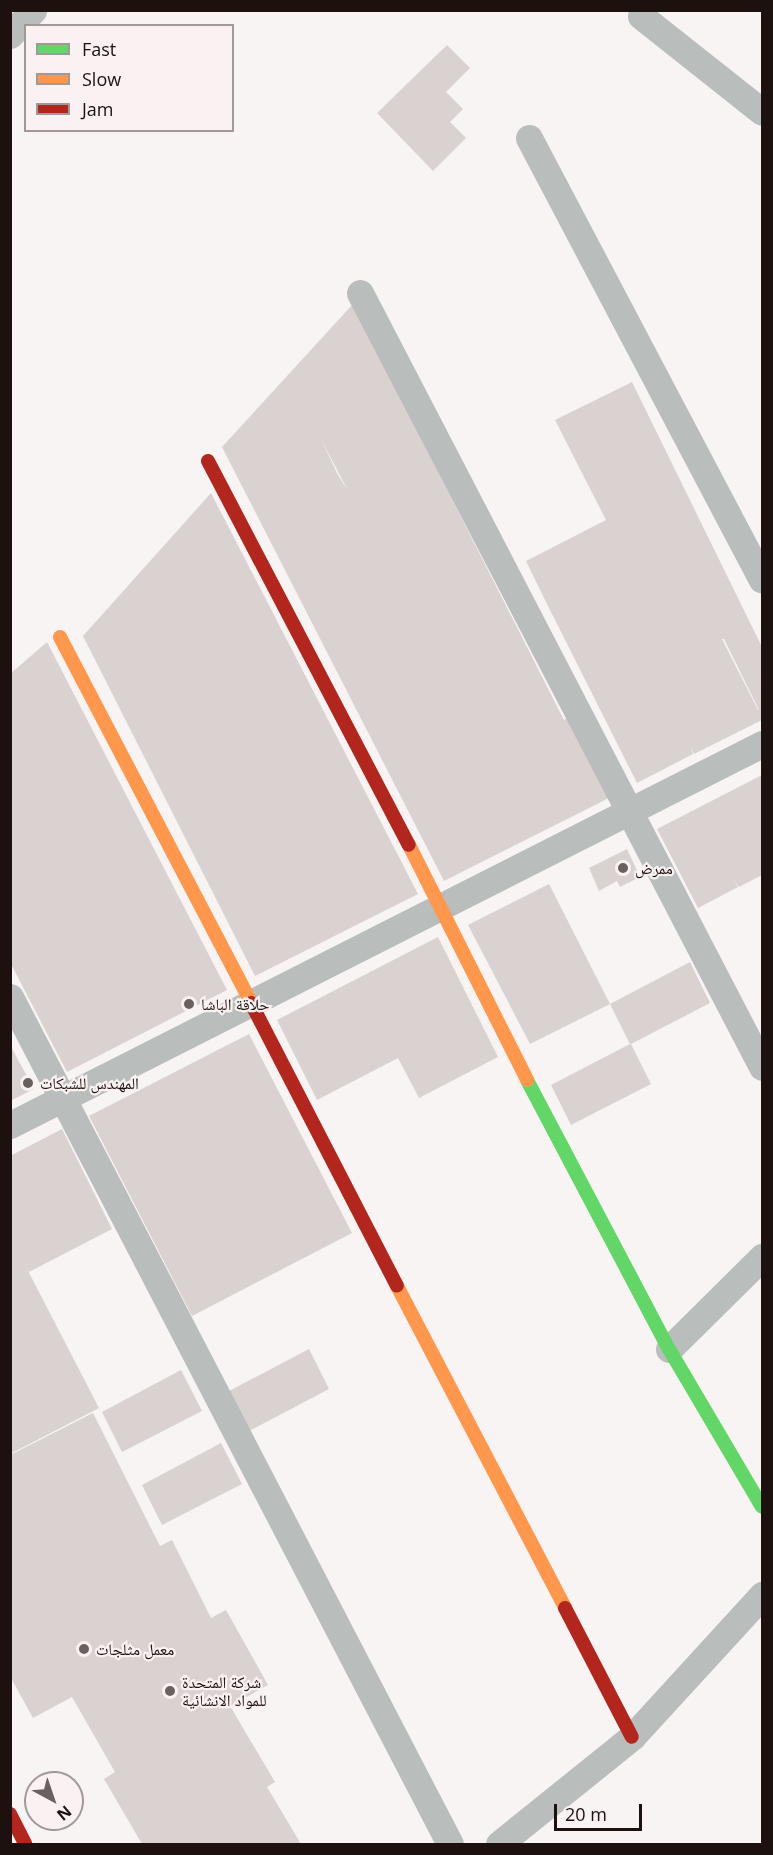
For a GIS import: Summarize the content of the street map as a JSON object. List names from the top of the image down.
{
  "places": [
    "ممرض",
    "حلاقة الباشا",
    "المهندس للشبكات",
    "معمل مثلجات",
    "شركة المتحدة للمواد الانشائية"
  ],
  "legend": ["Fast", "Slow", "Jam"],
  "scale_bar": "20 m",
  "north": "bottom right"
}
